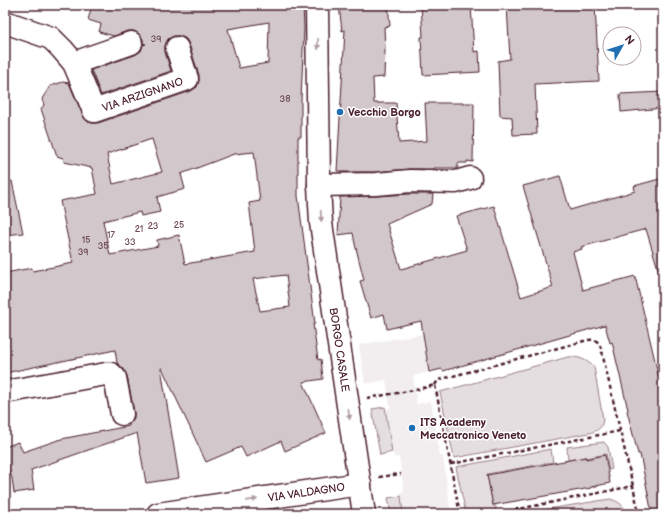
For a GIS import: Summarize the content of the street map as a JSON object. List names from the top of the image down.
{
  "streets": {
    "street": ["VIA ARZIGNANO", "BORGO CASALE", "VIA VALDAGNO"]
  },
  "crossings": [
    ["BORGO CASALE", "VIA VALDAGNO"]
  ],
  "one_way": ["BORGO CASALE", "VIA VALDAGNO"],
  "places": ["Vecchio Borgo", "ITS Academy Meccatronico Veneto"],
  "house_numbers": [
    "39",
    "38",
    "25",
    "23",
    "21",
    "17",
    "15",
    "33",
    "35",
    "39"
  ],
  "north": "top right"
}
